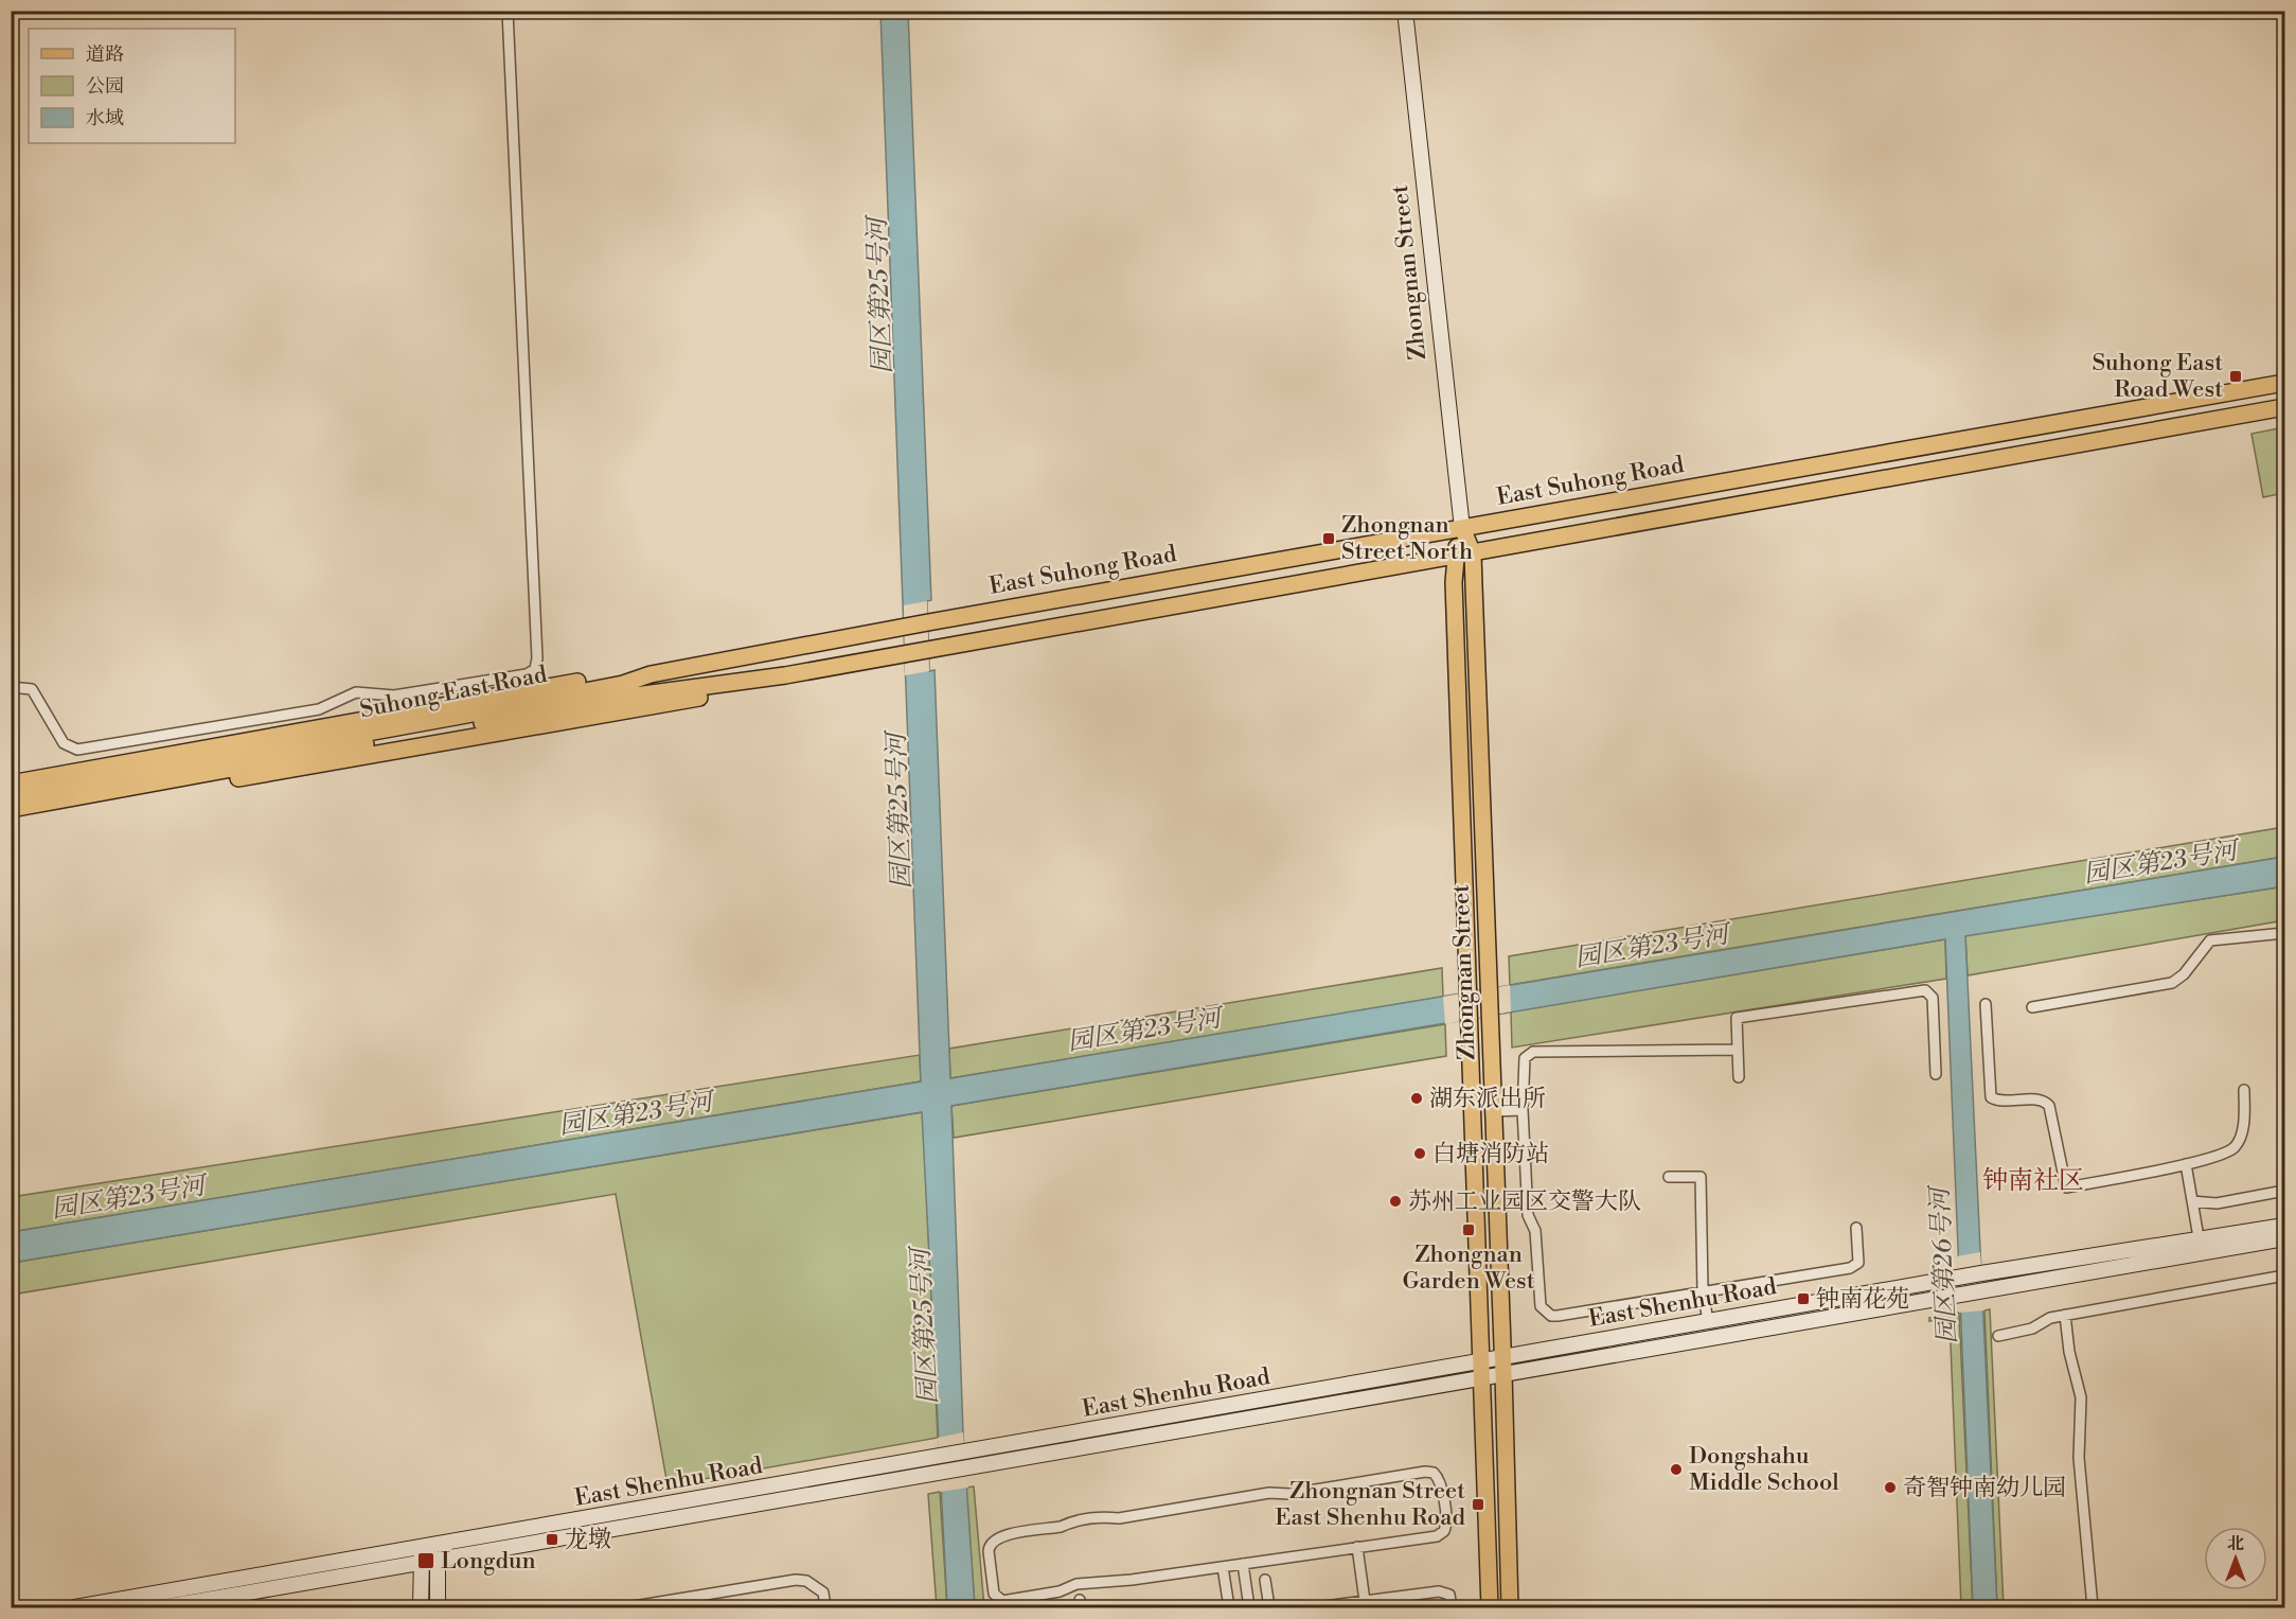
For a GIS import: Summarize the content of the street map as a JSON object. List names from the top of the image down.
{
  "streets": {
    "main road": [
      "Zhongnan Street",
      "East Suhong Road",
      "Suhong East Road",
      "East Shenhu Road"
    ]
  },
  "crossings": [
    ["Zhongnan Street", "East Suhong Road"],
    ["Zhongnan Street", "East Shenhu Road"],
    ["East Suhong Road", "Suhong East Road"]
  ],
  "districts": ["钟南社区"],
  "water": ["园区第25号河", "园区第23号河", "园区第26号河"],
  "places": {
    "transit": [
      "Suhong East Road West",
      "Zhongnan Street North",
      "Zhongnan Garden West",
      "钟南花苑",
      "Zhongnan Street East Shenhu Road",
      "龙墩",
      "Longdun"
    ],
    "other": [
      "湖东派出所",
      "白塘消防站",
      "苏州工业园区交警大队",
      "Dongshahu Middle School",
      "奇智钟南幼儿园"
    ]
  },
  "legend": ["道路", "公园", "水域"],
  "north": "top"
}
